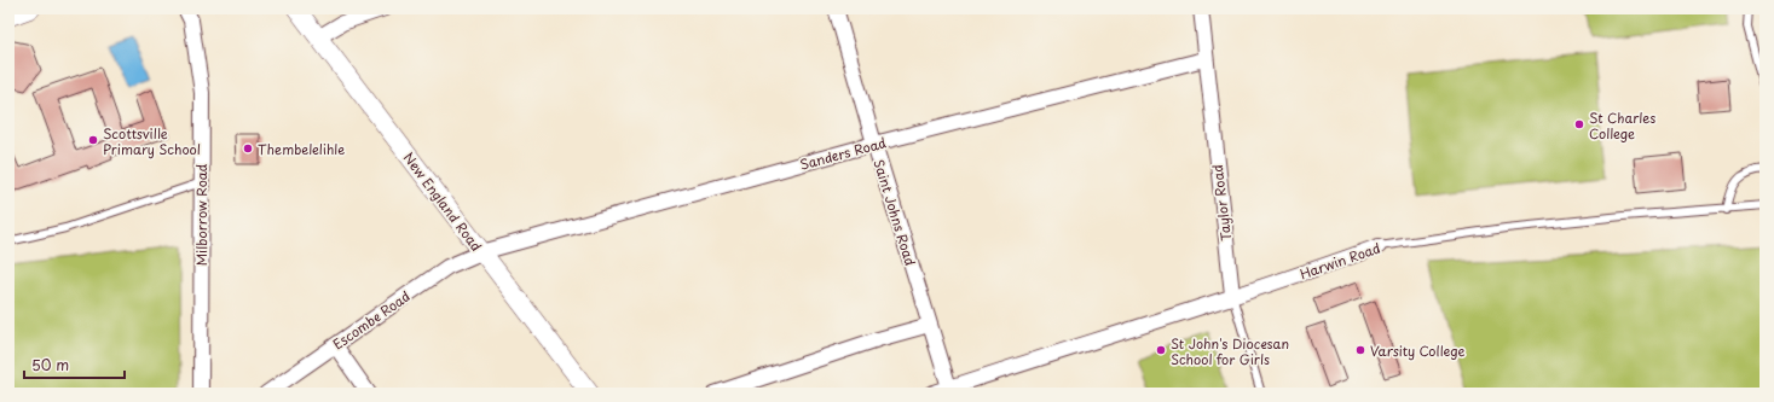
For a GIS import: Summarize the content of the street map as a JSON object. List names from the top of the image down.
{
  "streets": {
    "street": [
      "Sanders Road",
      "New England Road",
      "Taylor Road",
      "Saint Johns Road",
      "Milborrow Road",
      "Harwin Road",
      "Escombe Road"
    ]
  },
  "crossings": [
    ["Sanders Road", "New England Road"],
    ["Sanders Road", "Taylor Road"],
    ["Sanders Road", "Saint Johns Road"],
    ["Sanders Road", "Escombe Road"],
    ["New England Road", "Escombe Road"],
    ["Taylor Road", "Harwin Road"],
    ["Saint Johns Road", "Harwin Road"]
  ],
  "places": [
    "St Charles College",
    "Scottsville Primary School",
    "Thembelelihle",
    "St John's Diocesan School for Girls",
    "Varsity College"
  ],
  "scale_bar": "50 m"
}
